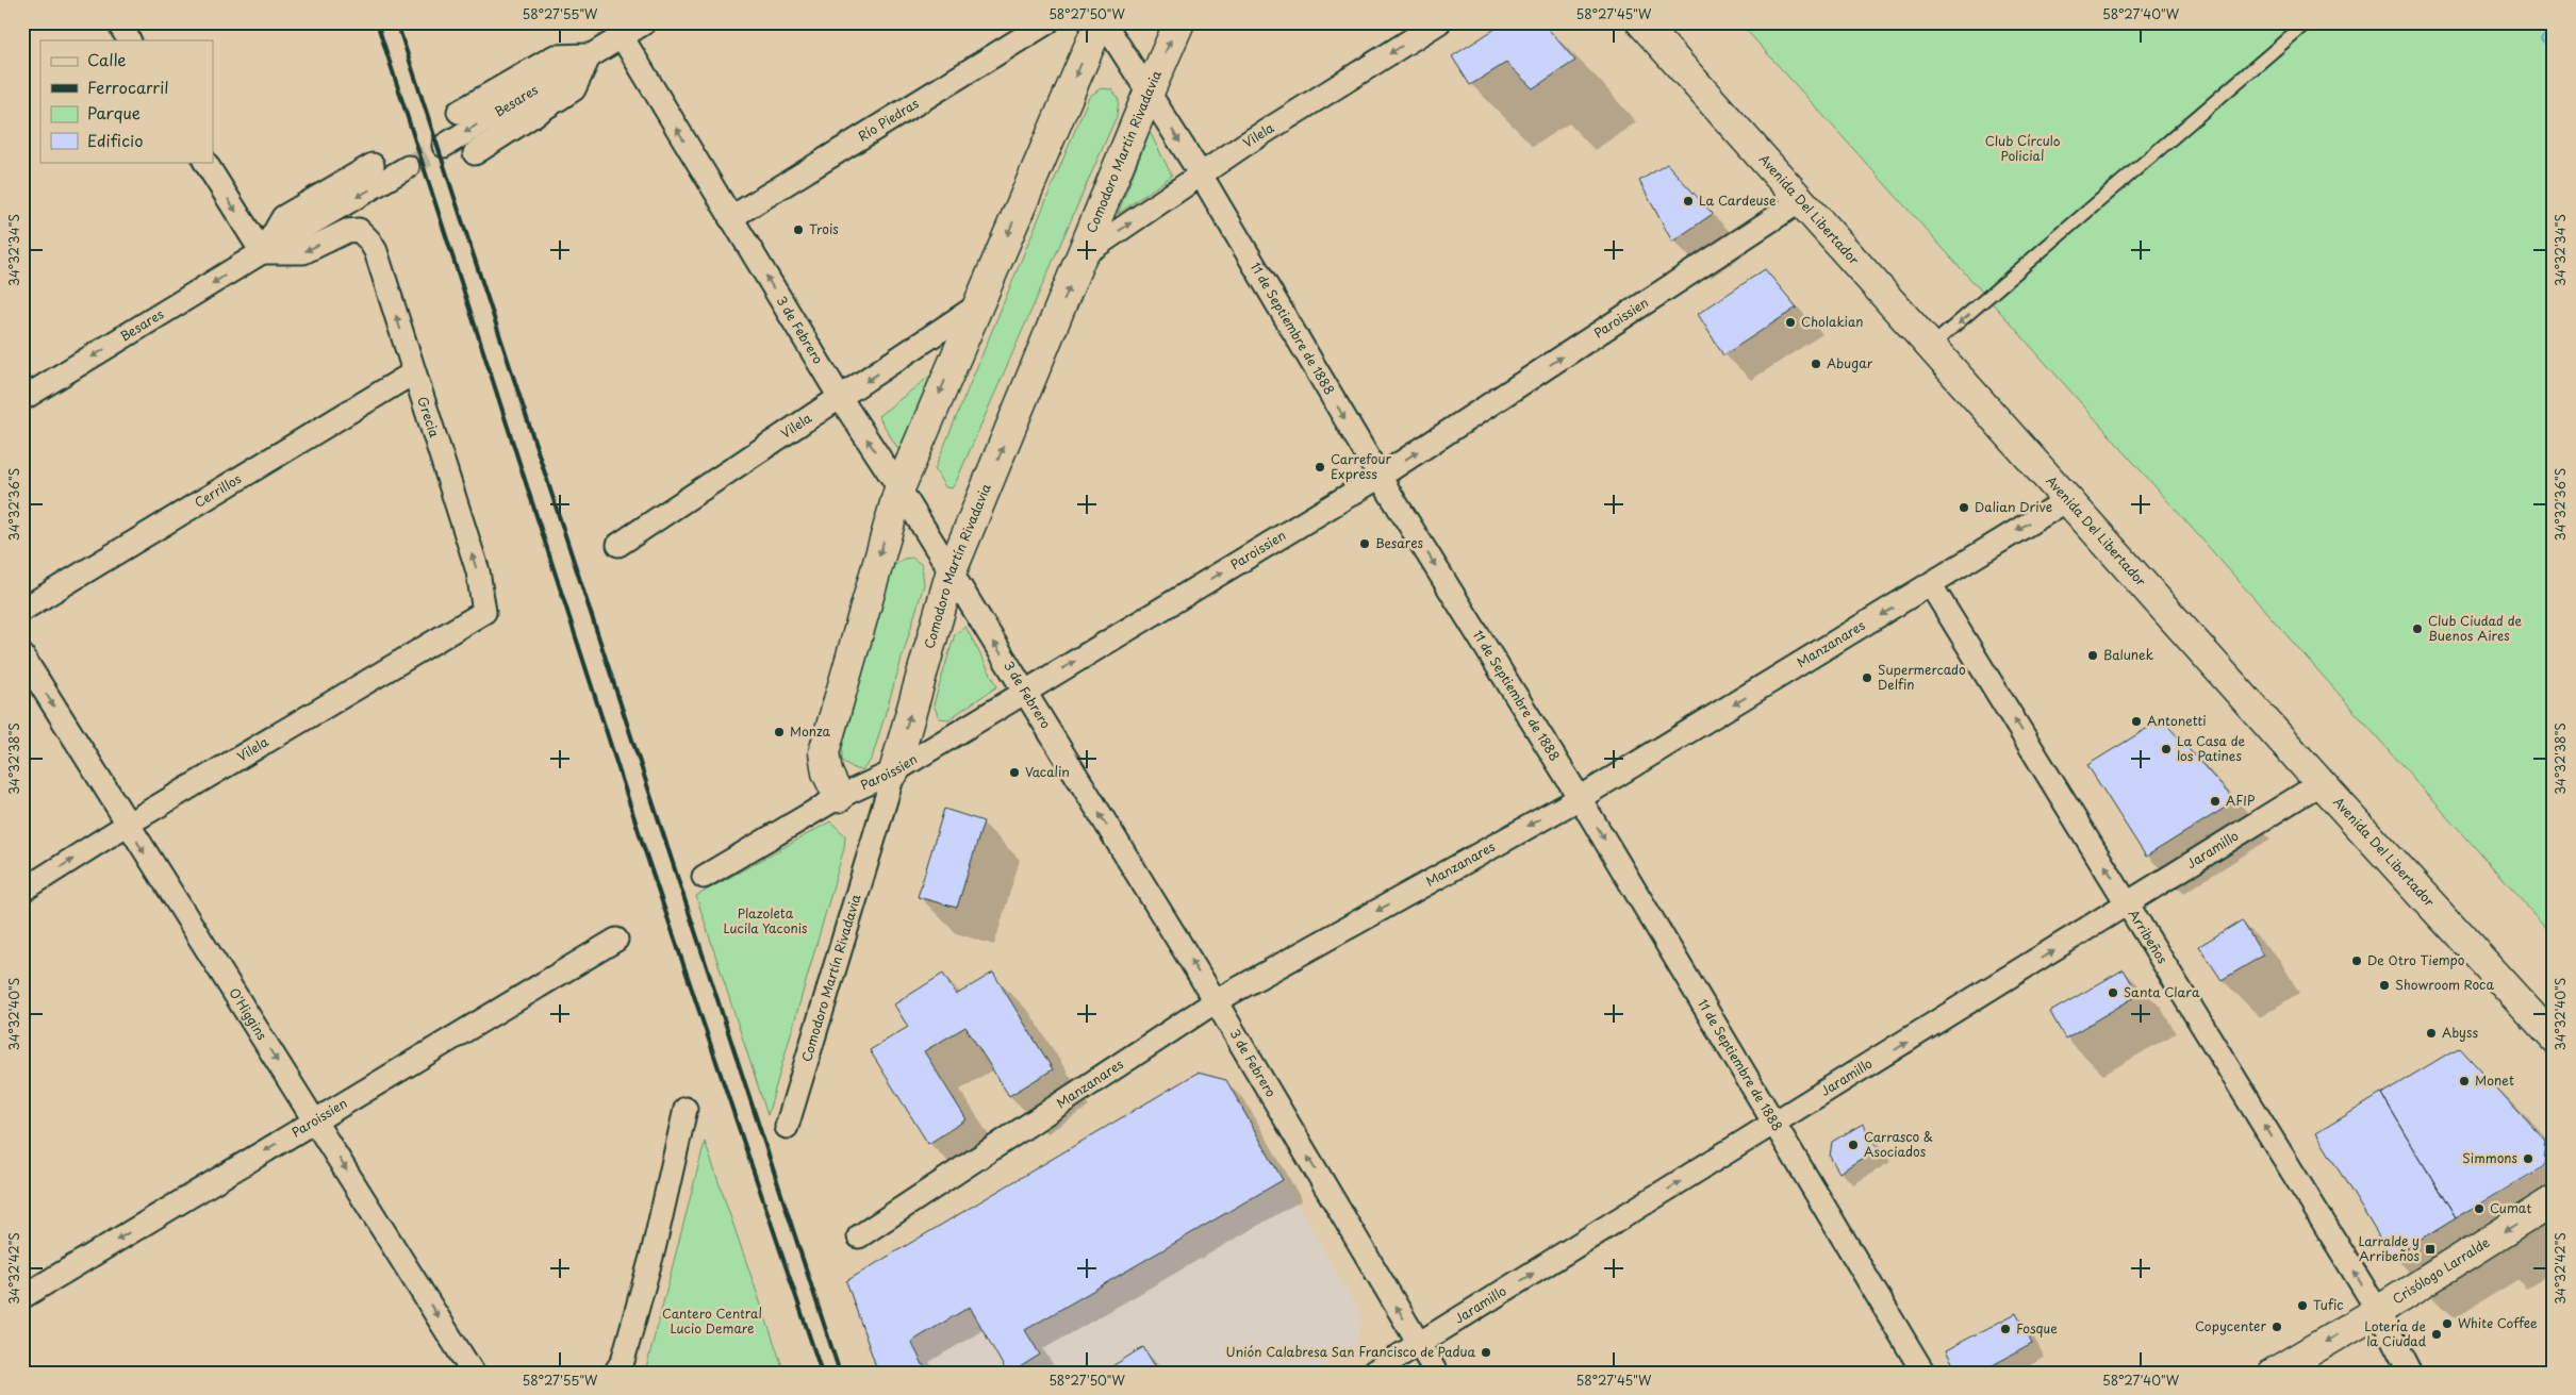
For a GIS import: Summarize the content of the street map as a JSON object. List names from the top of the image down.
{
  "streets": {
    "street": [
      "Besares",
      "Río Piedras",
      "Vilela",
      "Comodoro Martín Rivadavia",
      "Avenida Del Libertador",
      "Paroissien",
      "11 de Septiembre de 1888",
      "3 de Febrero",
      "Grecia",
      "Cerrillos",
      "Manzanares",
      "Jaramillo",
      "Arribeños",
      "O'Higgins",
      "Crisólogo Larralde"
    ]
  },
  "crossings": [
    ["Besares", "3 de Febrero"],
    ["Besares", "Grecia"],
    ["Río Piedras", "3 de Febrero"],
    ["Vilela", "Comodoro Martín Rivadavia"],
    ["Vilela", "11 de Septiembre de 1888"],
    ["Vilela", "3 de Febrero"],
    ["Vilela", "Grecia"],
    ["Vilela", "O'Higgins"],
    ["Comodoro Martín Rivadavia", "Paroissien"],
    ["Comodoro Martín Rivadavia", "11 de Septiembre de 1888"],
    ["Comodoro Martín Rivadavia", "3 de Febrero"],
    ["Avenida Del Libertador", "Paroissien"],
    ["Avenida Del Libertador", "Manzanares"],
    ["Avenida Del Libertador", "Jaramillo"],
    ["Paroissien", "11 de Septiembre de 1888"],
    ["Paroissien", "3 de Febrero"],
    ["Paroissien", "O'Higgins"],
    ["11 de Septiembre de 1888", "Manzanares"],
    ["11 de Septiembre de 1888", "Jaramillo"],
    ["3 de Febrero", "Manzanares"],
    ["3 de Febrero", "Jaramillo"],
    ["Grecia", "Cerrillos"],
    ["Manzanares", "Arribeños"],
    ["Jaramillo", "Arribeños"],
    ["Arribeños", "Crisólogo Larralde"]
  ],
  "one_way": [
    "11 de Septiembre de 1888",
    "3 de Febrero",
    "Grecia",
    "Manzanares",
    "Jaramillo",
    "Arribeños",
    "O'Higgins",
    "Crisólogo Larralde"
  ],
  "parks": ["Club Círculo Policial", "Plazoleta Lucila Yaconis", "Cantero Central Lucio Demare"],
  "places": {
    "other": [
      "La Cardeuse",
      "Trois",
      "Cholakian",
      "Abugar",
      "Carrefour Express",
      "Dalian Drive",
      "Besares",
      "Club Ciudad de Buenos Aires",
      "Balunek",
      "Supermercado Delfin",
      "Antonetti",
      "Monza",
      "La Casa de los Patines",
      "Vacalin",
      "AFIP",
      "De Otro Tiempo",
      "Showroom Roca",
      "Santa Clara",
      "Abyss",
      "Monet",
      "Carrasco & Asociados",
      "Simmons",
      "Cumat",
      "Tufic",
      "White Coffee",
      "Copycenter",
      "Fosque",
      "Lotería de la Ciudad",
      "Unión Calabresa San Francisco de Padua"
    ],
    "transit": ["Larralde y Arribeños"]
  },
  "legend": [
    "Calle",
    "Ferrocarril",
    "Parque",
    "Edificio"
  ],
  "coordinates": [
    "58°27'55\"W",
    "58°27'50\"W",
    "58°27'45\"W",
    "58°27'40\"W",
    "34°32'34\"S",
    "34°32'36\"S",
    "34°32'38\"S",
    "34°32'40\"S",
    "34°32'42\"S"
  ]
}
